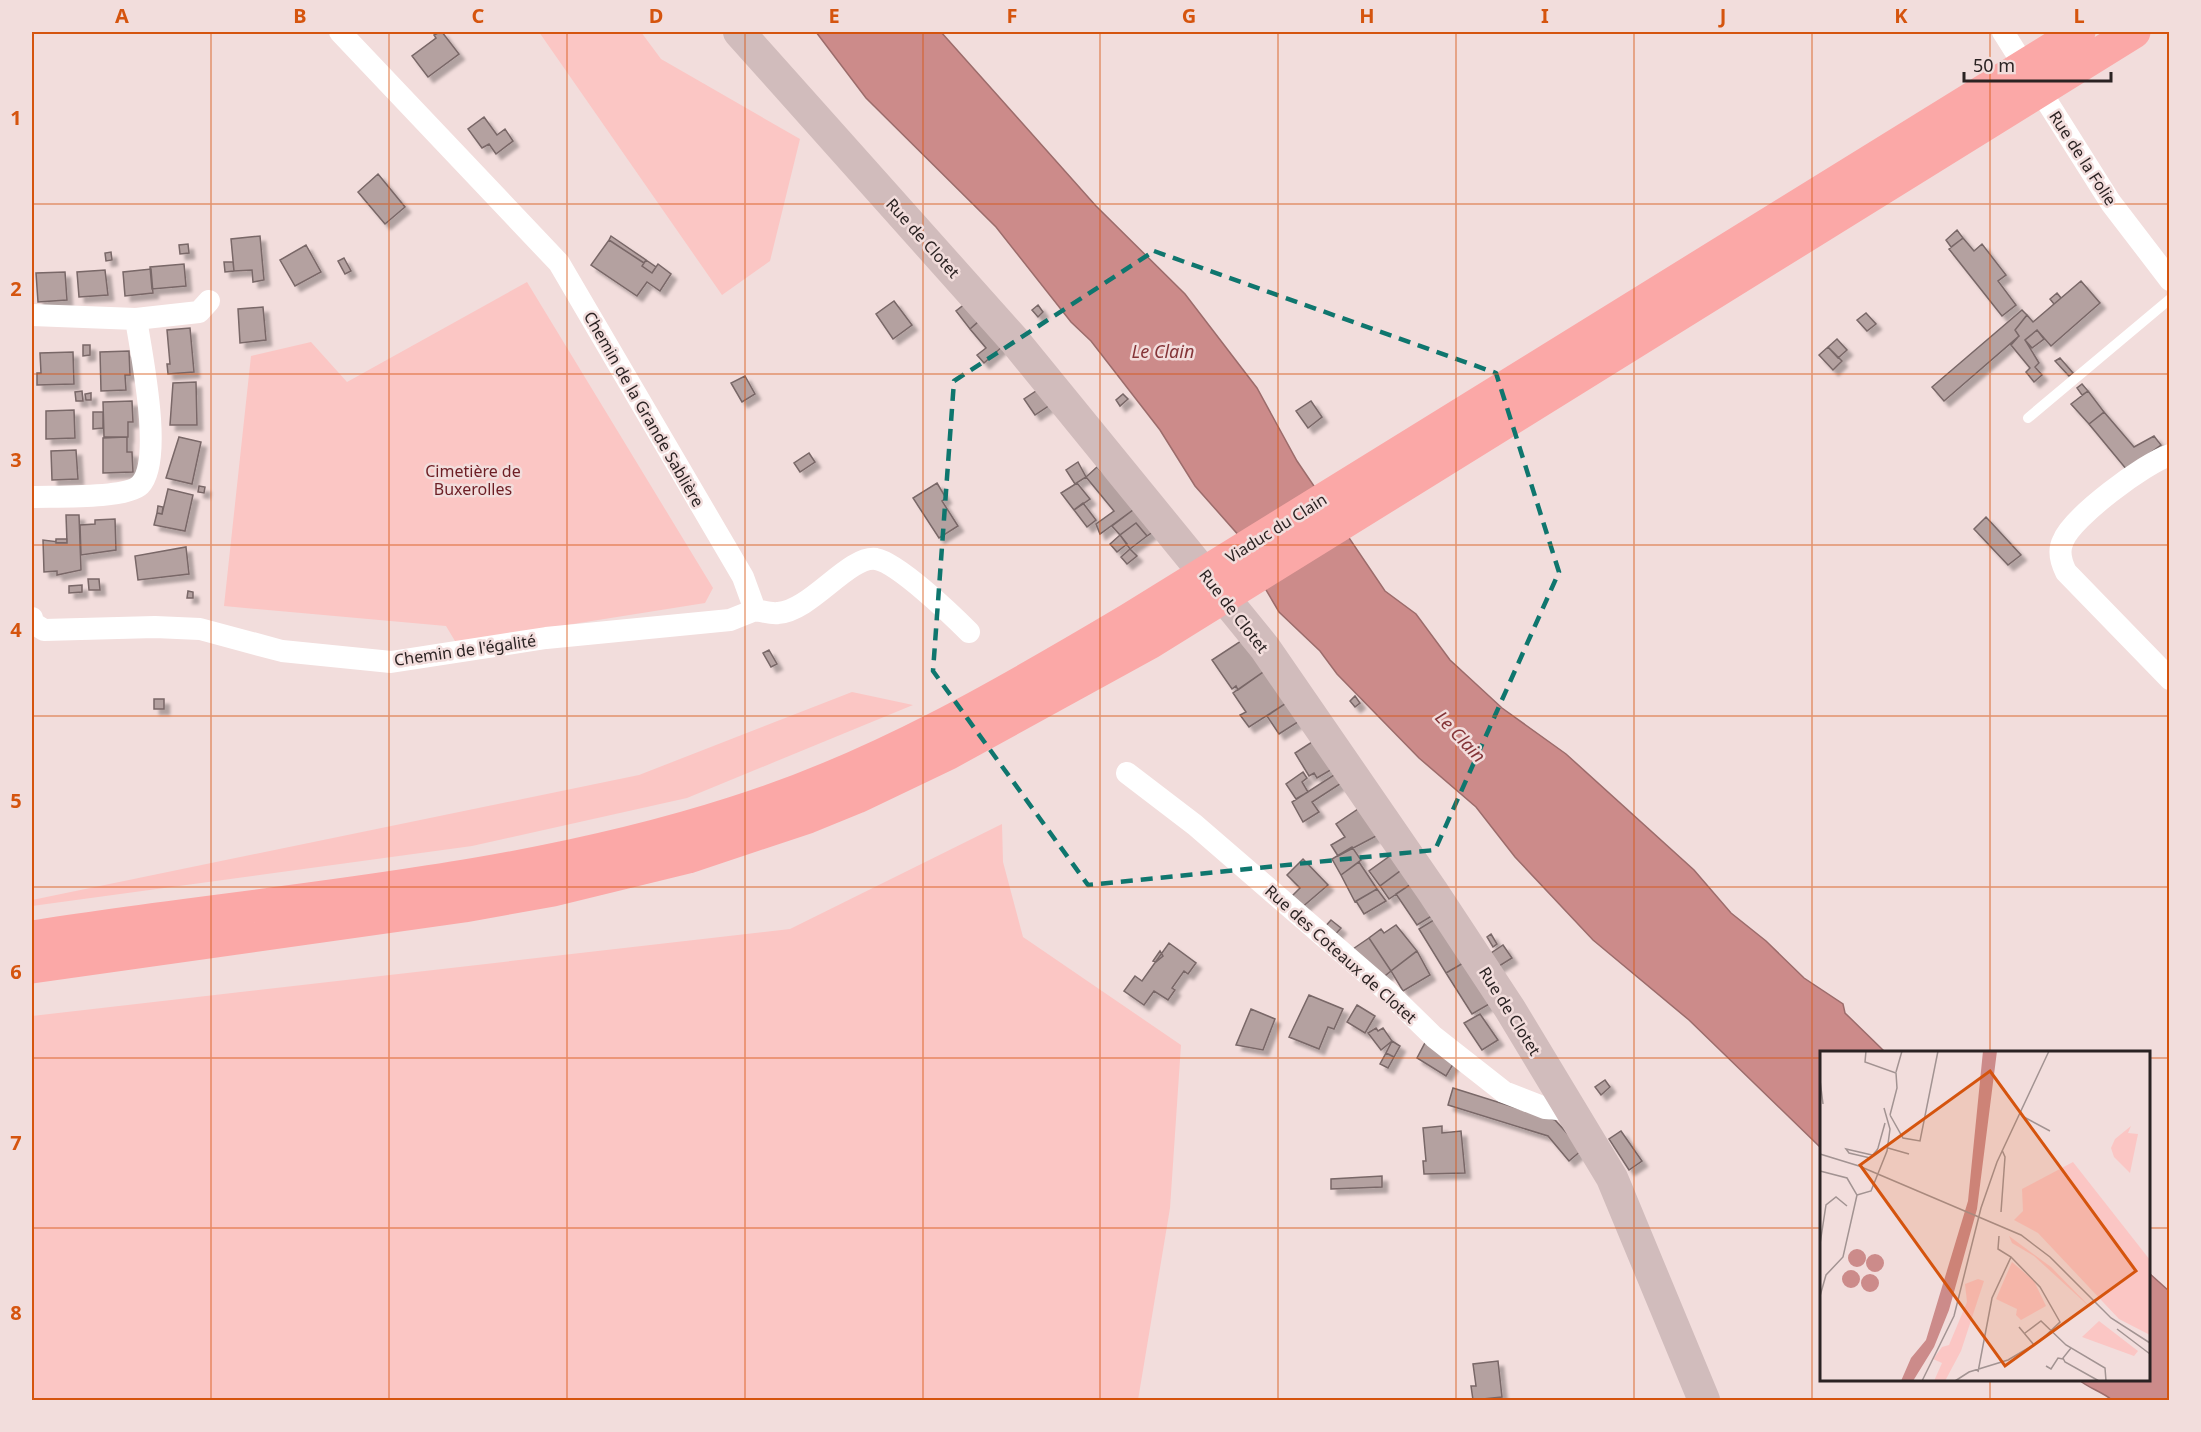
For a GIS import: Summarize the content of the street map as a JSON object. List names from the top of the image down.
{
  "streets": {
    "highway": ["Viaduc du Clain"],
    "main road": ["Rue de Clotet"],
    "street": [
      "Rue de la Folie",
      "Chemin de la Grande Sablière",
      "Chemin de l'égalité",
      "Rue des Coteaux de Clotet"
    ]
  },
  "crossings": [
    ["Rue de Clotet", "Rue des Coteaux de Clotet"],
    ["Chemin de la Grande Sablière", "Chemin de l'égalité"]
  ],
  "water": ["Le Clain"],
  "parks": ["Cimetière de Buxerolles"],
  "scale_bar": "50 m",
  "grid": {
    "columns": [
      "A",
      "B",
      "C",
      "D",
      "E",
      "F",
      "G",
      "H",
      "I",
      "J",
      "K",
      "L"
    ],
    "rows": [
      "1",
      "2",
      "3",
      "4",
      "5",
      "6",
      "7",
      "8"
    ]
  }
}
